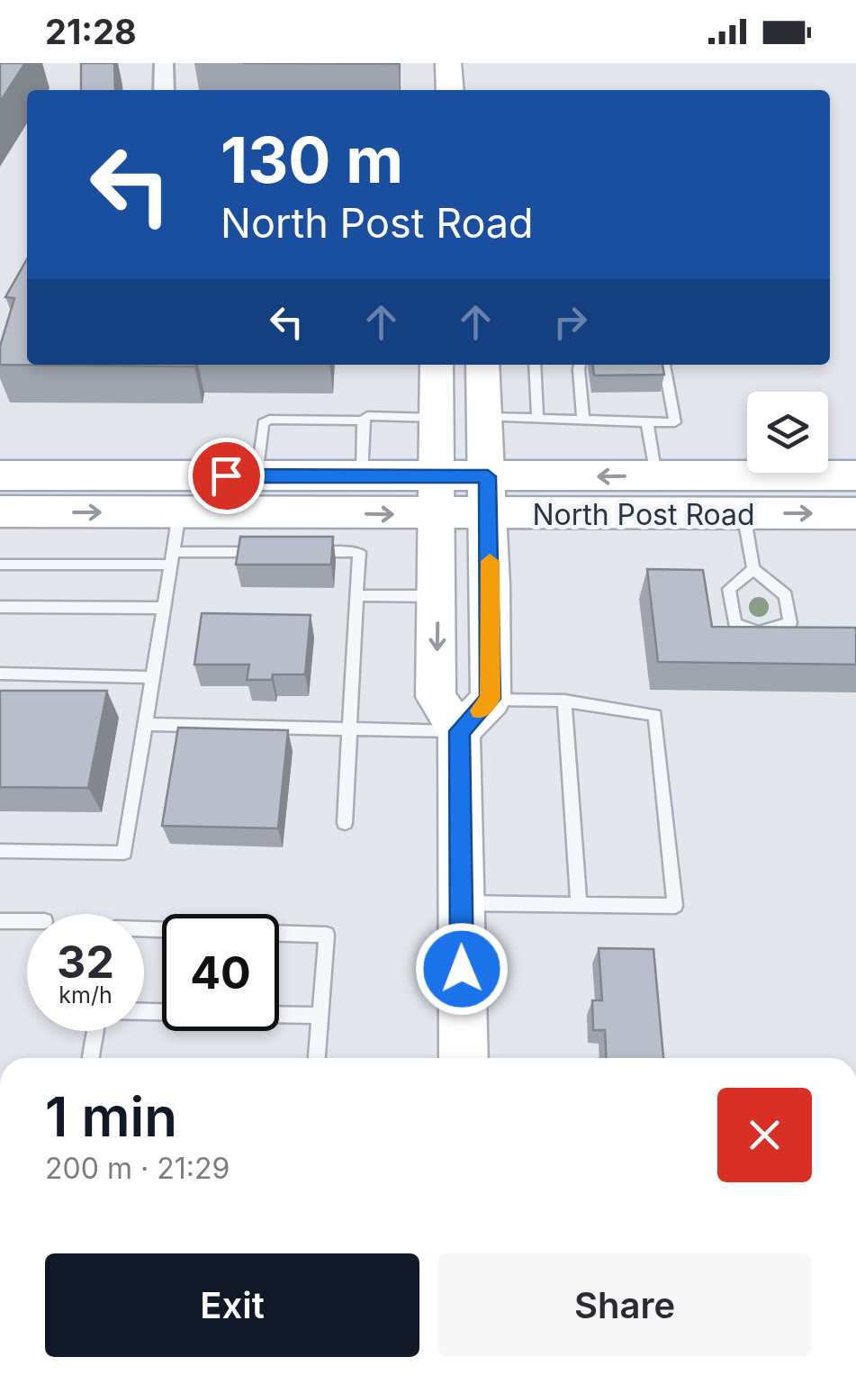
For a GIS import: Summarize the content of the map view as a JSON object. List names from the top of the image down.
{
  "streets": {
    "main road": ["North Post Road"]
  },
  "page": {
    "status": "21:28",
    "turn": ["130 m", "North Post Road"],
    "speed": "32 km/h",
    "limit": "40",
    "heading": ["1 min", "200 m · 21:29"],
    "buttons": ["Exit", "Share"]
  }
}
